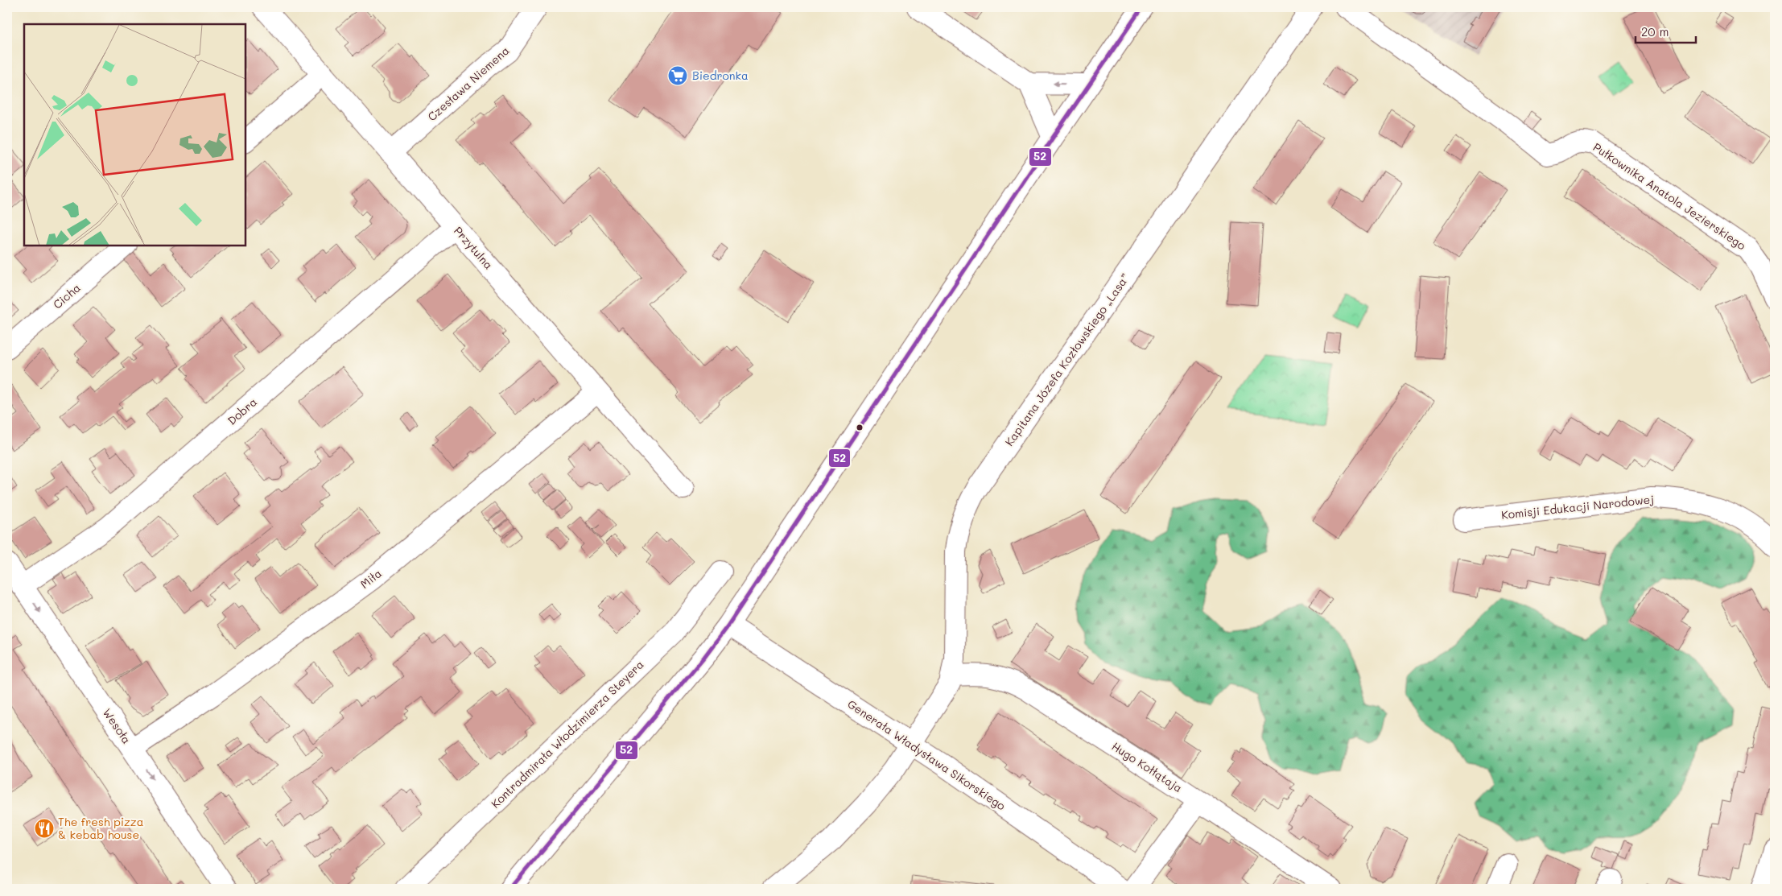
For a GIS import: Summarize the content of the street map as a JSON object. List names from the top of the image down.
{
  "streets": {
    "street": [
      "Czesława Niemena",
      "Pułkownika Anatola Jezierskiego",
      "Przytulna",
      "Cicha",
      "Kapitana Józefa Kozłowskiego „Lasa”",
      "Dobra",
      "Komisji Edukacji Narodowej",
      "Miła",
      "Wesoła",
      "Kontradmirała Włodzimierza Steyera",
      "Generała Władysława Sikorskiego",
      "Hugo Kołłątaja"
    ]
  },
  "crossings": [
    ["Czesława Niemena", "Przytulna"],
    ["Przytulna", "Dobra"],
    ["Przytulna", "Miła"],
    ["Kapitana Józefa Kozłowskiego „Lasa”", "Generała Władysława Sikorskiego"],
    ["Kapitana Józefa Kozłowskiego „Lasa”", "Hugo Kołłątaja"],
    ["Dobra", "Wesoła"],
    ["Miła", "Wesoła"]
  ],
  "one_way": ["Wesoła"],
  "places": {
    "supermarket": ["Biedronka"],
    "restaurant": ["The fresh pizza & kebab house"]
  },
  "lines": ["transit line 52"],
  "scale_bar": "20 m"
}
